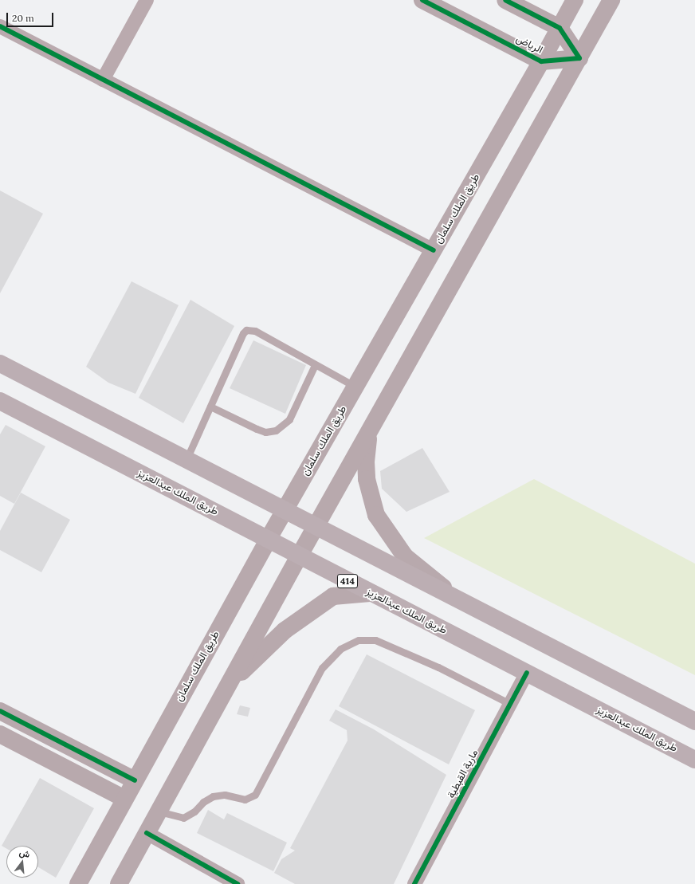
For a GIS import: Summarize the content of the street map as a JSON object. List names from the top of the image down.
{
  "streets": {
    "highway": ["طريق الملك عبدالعزيز", "414"],
    "main road": ["الرياض", "طريق الملك سلمان"],
    "street": ["مارية القبطية"]
  },
  "crossings": [
    ["الرياض", "طريق الملك سلمان"],
    ["طريق الملك سلمان", "طريق الملك عبدالعزيز"],
    ["طريق الملك عبدالعزيز", "مارية القبطية"]
  ],
  "scale_bar": "20 m",
  "north": "top"
}
